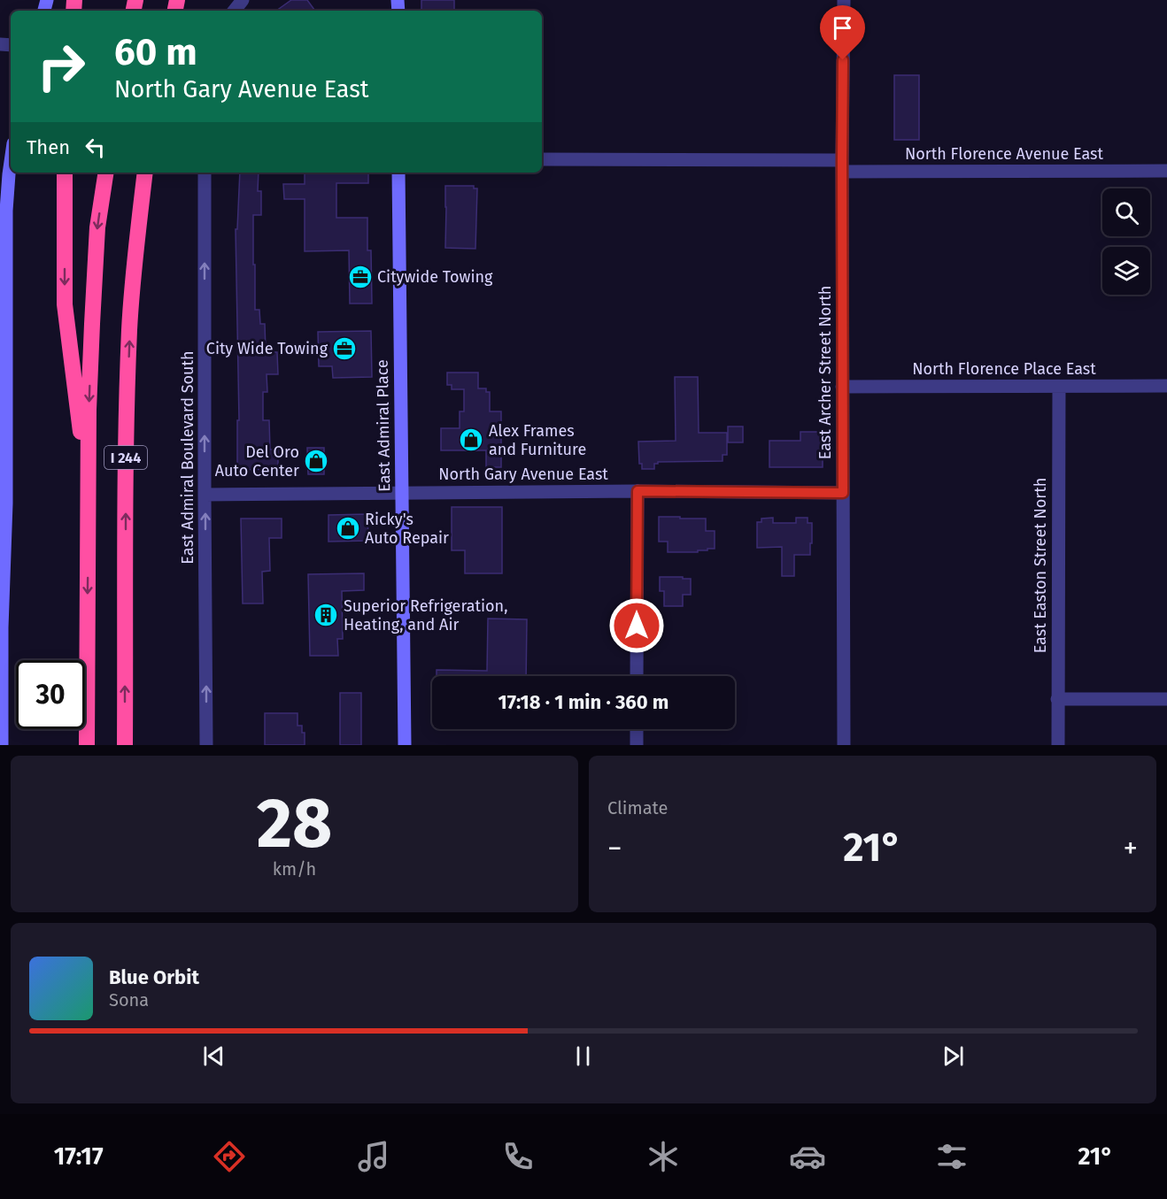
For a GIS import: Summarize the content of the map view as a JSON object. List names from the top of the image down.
{
  "streets": {
    "highway": ["I 244"],
    "main road": ["East Admiral Place"],
    "street": [
      "North Florence Avenue East",
      "North Florence Place East",
      "East Archer Street North",
      "East Admiral Boulevard South",
      "North Gary Avenue East",
      "East Easton Street North"
    ]
  },
  "crossings": [
    ["North Florence Avenue East", "East Archer Street North"],
    ["North Florence Place East", "East Archer Street North"],
    ["North Florence Place East", "East Easton Street North"],
    ["East Archer Street North", "North Gary Avenue East"],
    ["East Admiral Place", "North Gary Avenue East"],
    ["East Admiral Boulevard South", "North Gary Avenue East"]
  ],
  "one_way": ["East Admiral Boulevard South"],
  "places": {
    "office": ["Citywide Towing", "City Wide Towing"],
    "shop": ["Alex Frames and Furniture", "Del Oro Auto Center", "Ricky's Auto Repair"],
    "building": ["Superior Refrigeration, Heating, and Air"]
  },
  "page": {
    "turn": ["60 m", "North Gary Avenue East"],
    "then": "Then",
    "limit": "30",
    "trip": "17:18 · 1 min · 360 m",
    "tile": [
      ["28", "km/h"],
      "Climate"
    ],
    "heat": ["−", "21°", "+"],
    "song": ["Blue Orbit", "Sona"],
    "tabs": ["17:17", "21°"]
  }
}
